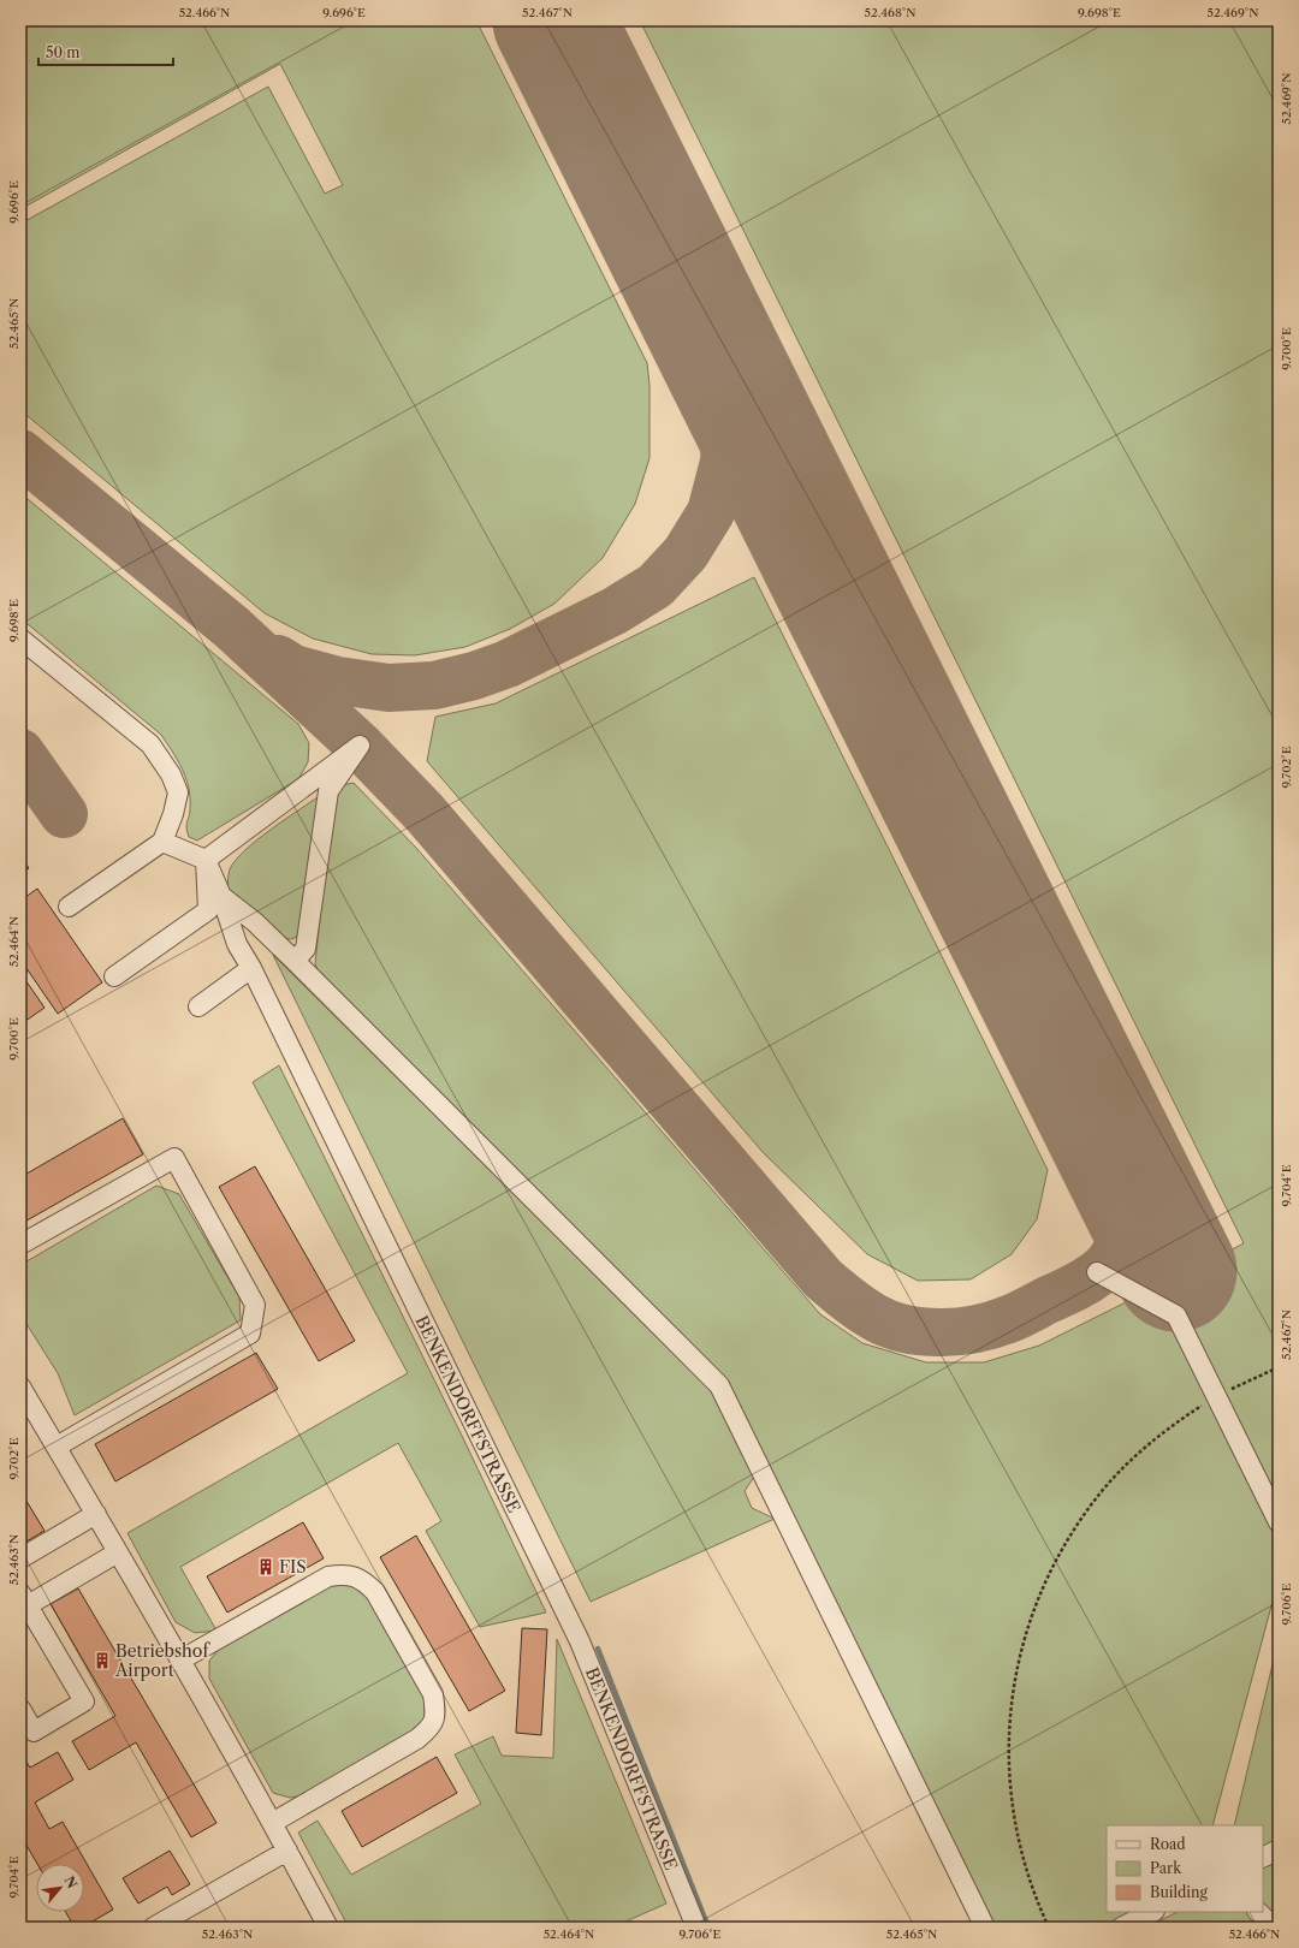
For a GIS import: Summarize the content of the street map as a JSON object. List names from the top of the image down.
{
  "streets": {
    "street": ["BENKENDORFFSTRASSE"]
  },
  "places": {
    "building": ["FIS", "Betriebshof Airport"]
  },
  "legend": ["Road", "Park", "Building"],
  "scale_bar": "50 m",
  "north": "top right",
  "coordinates": [
    "52.466°N",
    "9.696°E",
    "52.467°N",
    "52.468°N",
    "9.698°E",
    "52.469°N",
    "52.465°N",
    "9.700°E",
    "9.702°E",
    "52.464°N",
    "9.704°E",
    "52.463°N",
    "9.706°E"
  ]
}
